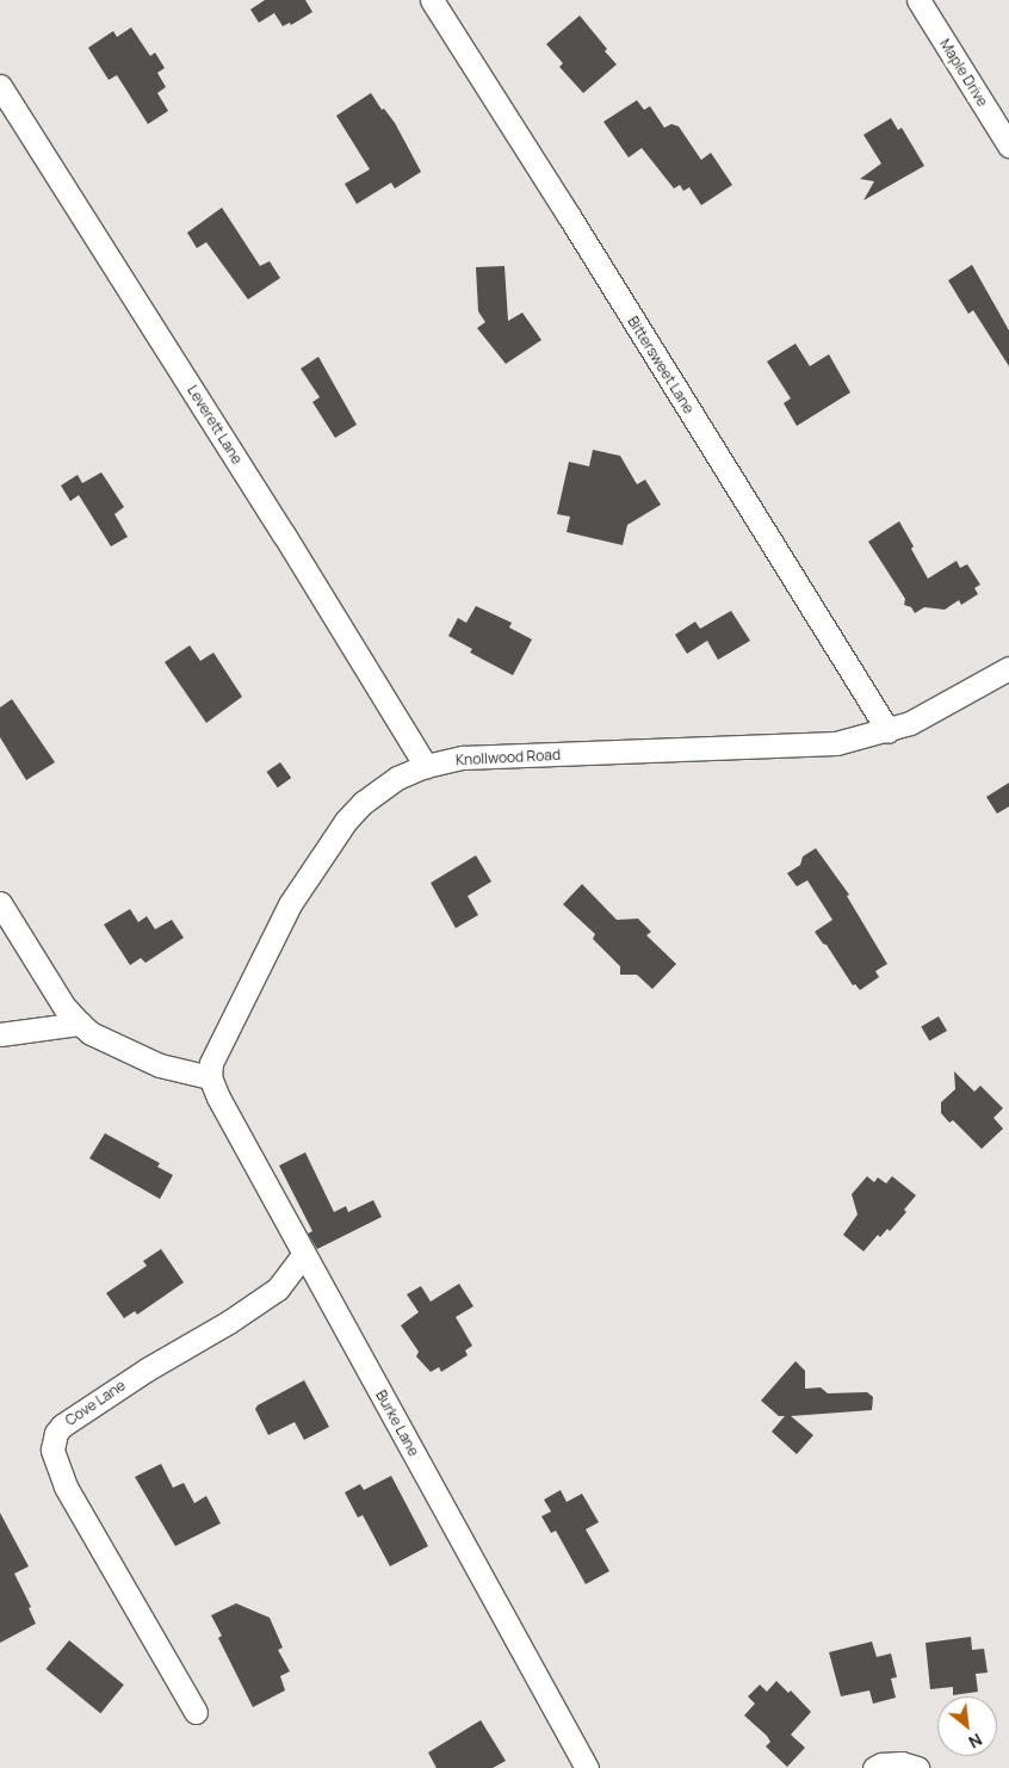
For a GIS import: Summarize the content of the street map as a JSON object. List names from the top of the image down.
{
  "streets": {
    "street": [
      "Maple Drive",
      "Bittersweet Lane",
      "Leverett Lane",
      "Knollwood Road",
      "Cove Lane",
      "Burke Lane"
    ]
  },
  "crossings": [
    ["Bittersweet Lane", "Knollwood Road"],
    ["Leverett Lane", "Knollwood Road"],
    ["Knollwood Road", "Burke Lane"],
    ["Cove Lane", "Burke Lane"]
  ],
  "north": "bottom right"
}
